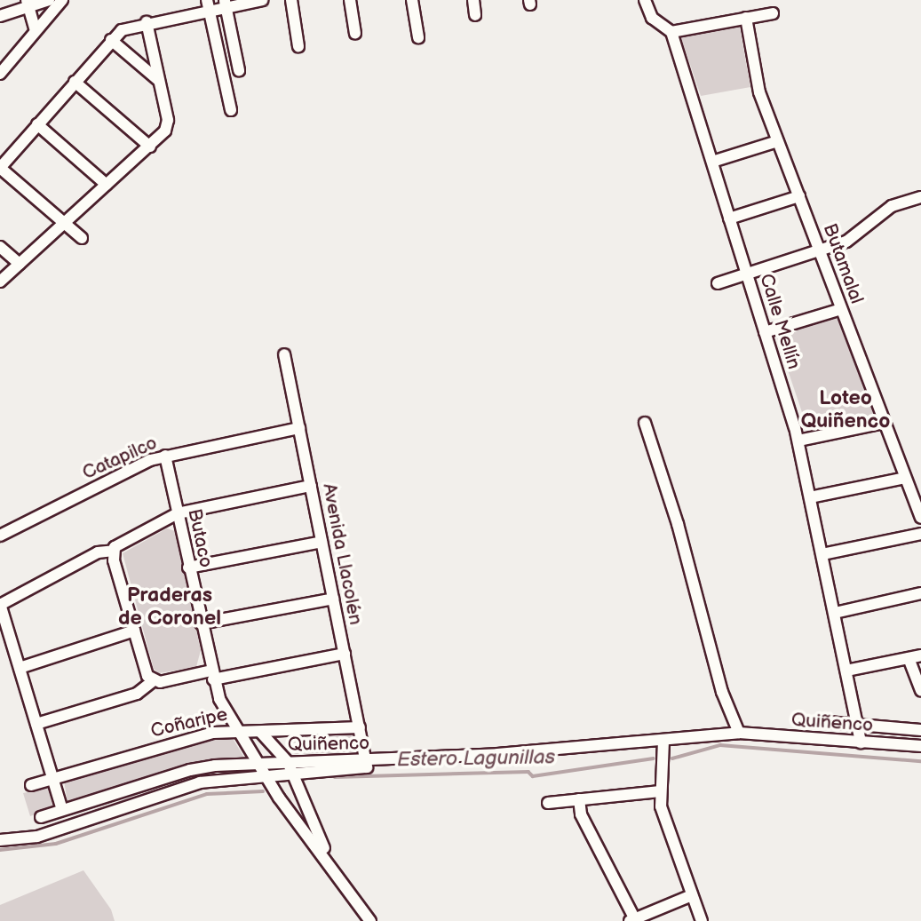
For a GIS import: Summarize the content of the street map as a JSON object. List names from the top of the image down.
{
  "streets": {
    "street": [
      "Butamalal",
      "Calle Mellín",
      "Catapilco",
      "Butaco",
      "Avenida Llacolén",
      "Coñaripe",
      "Quiñenco"
    ]
  },
  "crossings": [
    ["Calle Mellín", "Quiñenco"],
    ["Catapilco", "Butaco"],
    ["Catapilco", "Avenida Llacolén"],
    ["Butaco", "Coñaripe"],
    ["Butaco", "Quiñenco"],
    ["Avenida Llacolén", "Coñaripe"],
    ["Avenida Llacolén", "Quiñenco"]
  ],
  "districts": ["Loteo Quiñenco", "Praderas de Coronel"],
  "water": ["Estero Lagunillas"]
}
